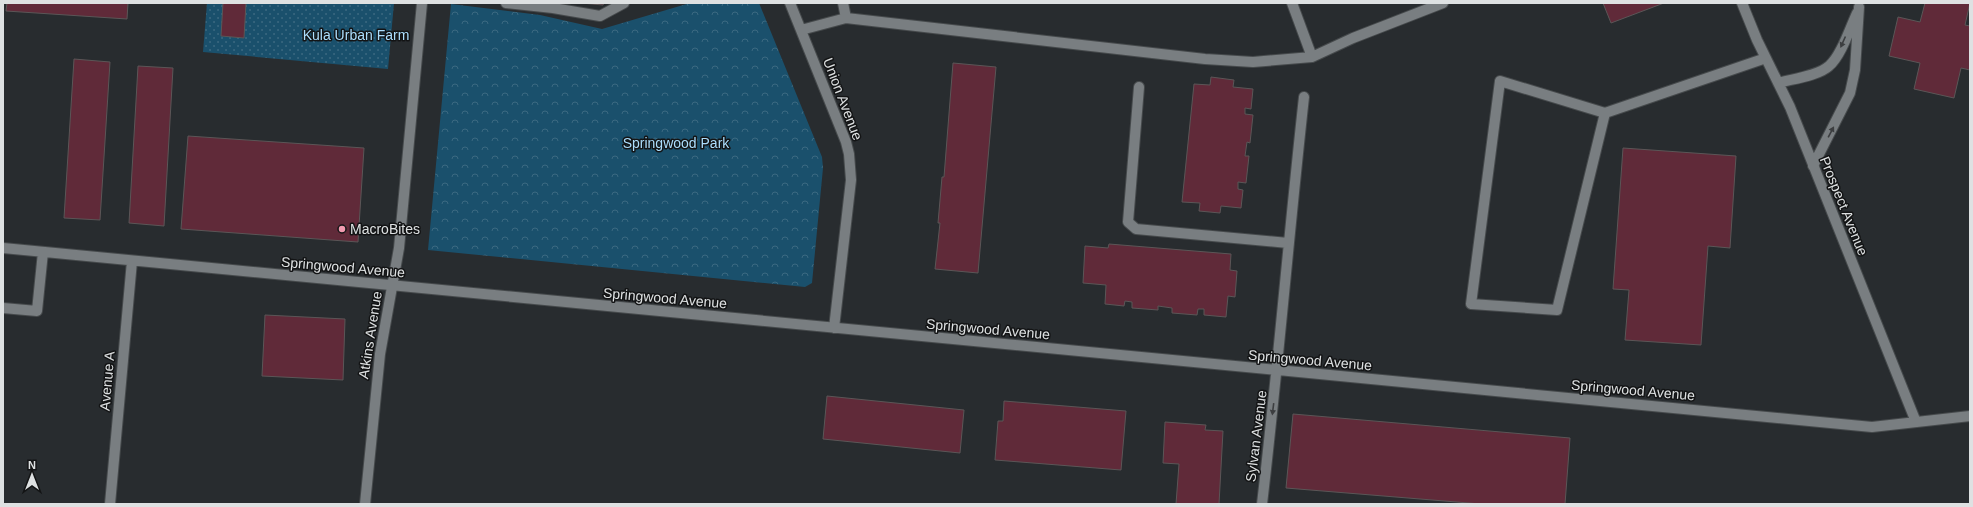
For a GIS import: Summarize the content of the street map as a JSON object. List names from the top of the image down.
{
  "streets": {
    "street": [
      "Union Avenue",
      "Prospect Avenue",
      "Springwood Avenue",
      "Atkins Avenue",
      "Avenue A",
      "Sylvan Avenue"
    ]
  },
  "crossings": [
    ["Union Avenue", "Springwood Avenue"],
    ["Prospect Avenue", "Springwood Avenue"],
    ["Springwood Avenue", "Atkins Avenue"],
    ["Springwood Avenue", "Avenue A"],
    ["Springwood Avenue", "Sylvan Avenue"]
  ],
  "parks": ["Kula Urban Farm", "Springwood Park"],
  "places": ["MacroBites"],
  "north": "top"
}
